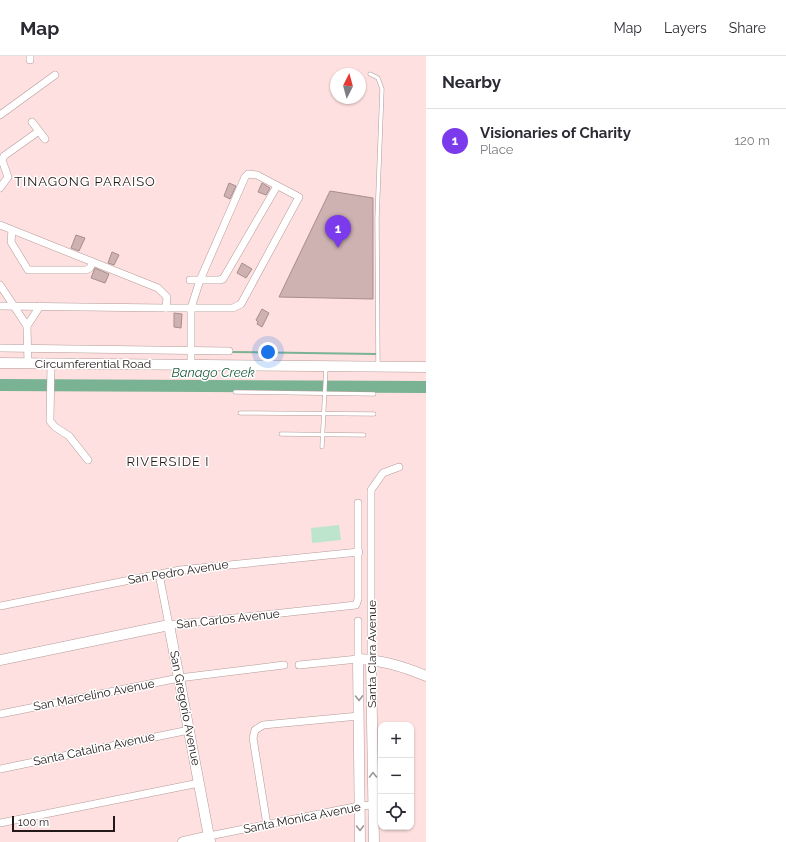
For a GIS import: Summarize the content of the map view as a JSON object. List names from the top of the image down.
{
  "streets": {
    "street": [
      "Circumferential Road",
      "San Pedro Avenue",
      "San Carlos Avenue",
      "Santa Clara Avenue",
      "San Marcelino Avenue",
      "San Gregorio Avenue",
      "Santa Catalina Avenue",
      "Santa Monica Avenue"
    ]
  },
  "crossings": [
    ["San Pedro Avenue", "San Carlos Avenue"],
    ["San Pedro Avenue", "San Gregorio Avenue"],
    ["San Carlos Avenue", "San Gregorio Avenue"],
    ["Santa Clara Avenue", "Santa Monica Avenue"],
    ["San Marcelino Avenue", "San Gregorio Avenue"],
    ["San Gregorio Avenue", "Santa Catalina Avenue"],
    ["San Gregorio Avenue", "Santa Monica Avenue"]
  ],
  "districts": ["TINAGONG PARAISO", "RIVERSIDE I"],
  "water": ["Banago Creek"],
  "scale_bar": "100 m",
  "north": "top",
  "page": {
    "header": "Map",
    "nav": ["Map", "Layers", "Share"],
    "heading": "Nearby",
    "list": [
      {
        "mark": "1",
        "name": "Visionaries of Charity",
        "note": "Place",
        "value": "120 m"
      }
    ],
    "pins": "1",
    "map_buttons": ["+", "−"],
    "scale": "100 m"
  }
}
